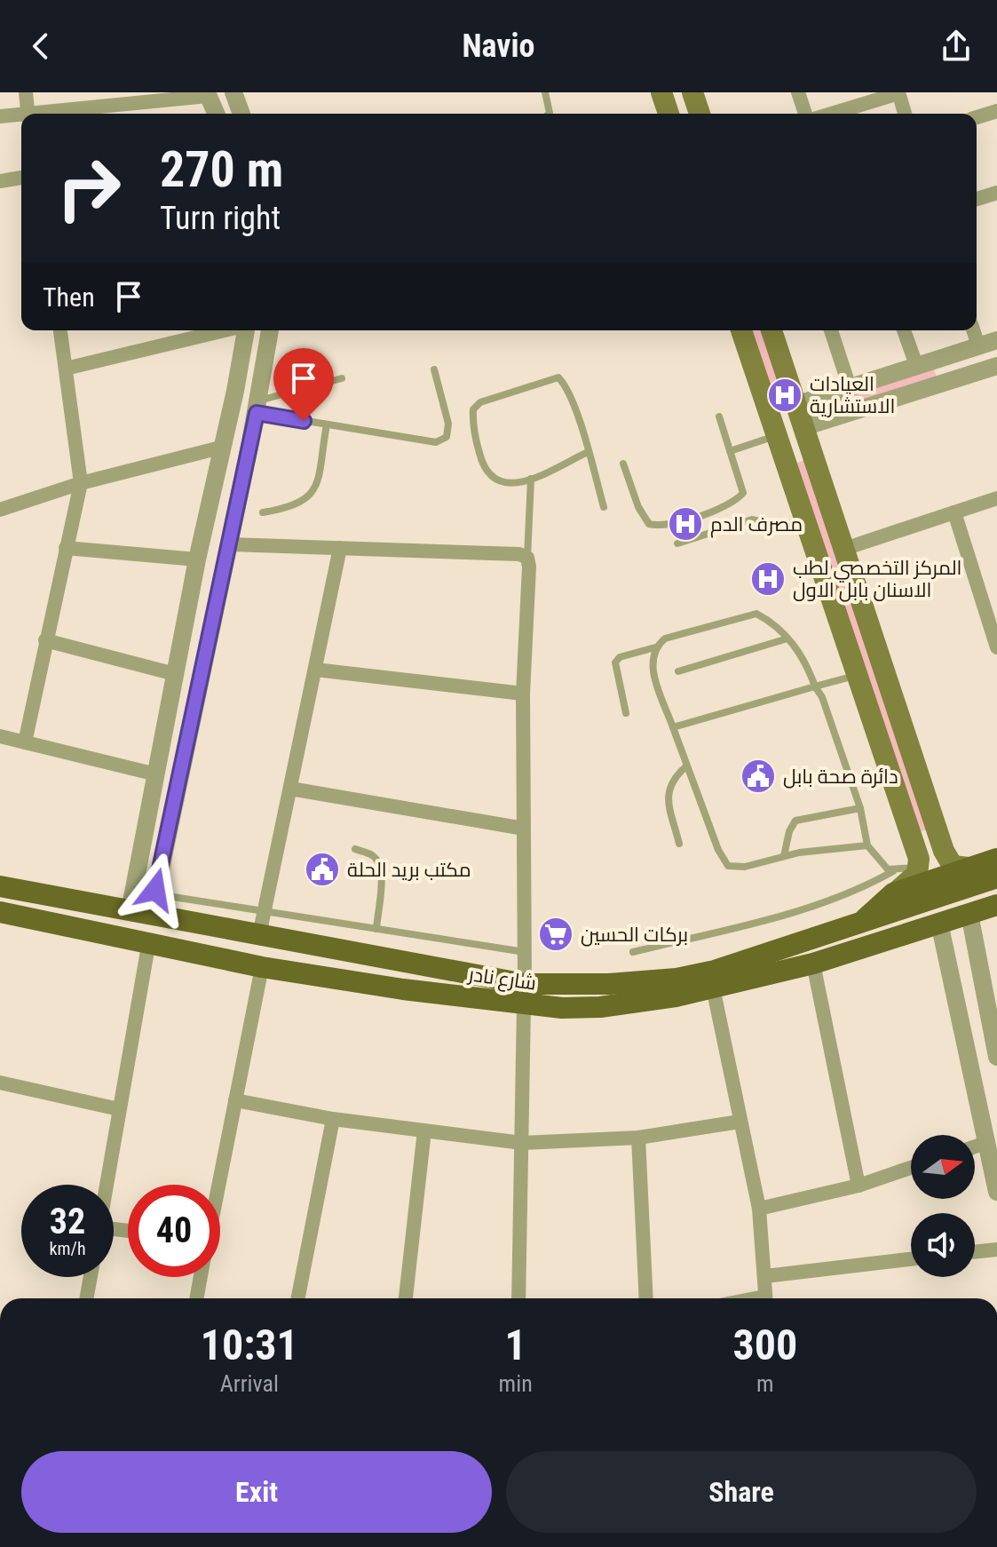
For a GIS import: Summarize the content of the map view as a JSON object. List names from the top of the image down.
{
  "streets": {
    "main road": ["شارع نادر"]
  },
  "places": {
    "hospital": ["العيادات الاستشارية", "مصرف الدم", "المركز التخصصي لطب الاسنان بابل الاول"],
    "public building": ["دائرة صحة بابل", "مكتب بريد الحلة"],
    "supermarket": ["بركات الحسين"]
  },
  "north": "right",
  "page": {
    "header": "Navio",
    "turn": ["270 m", "Turn right"],
    "then": "Then",
    "speed": "32 km/h",
    "limit": "40",
    "eta": [
      "10:31",
      "Arrival",
      "1",
      "min",
      "300",
      "m"
    ],
    "buttons": ["Exit", "Share"]
  }
}
